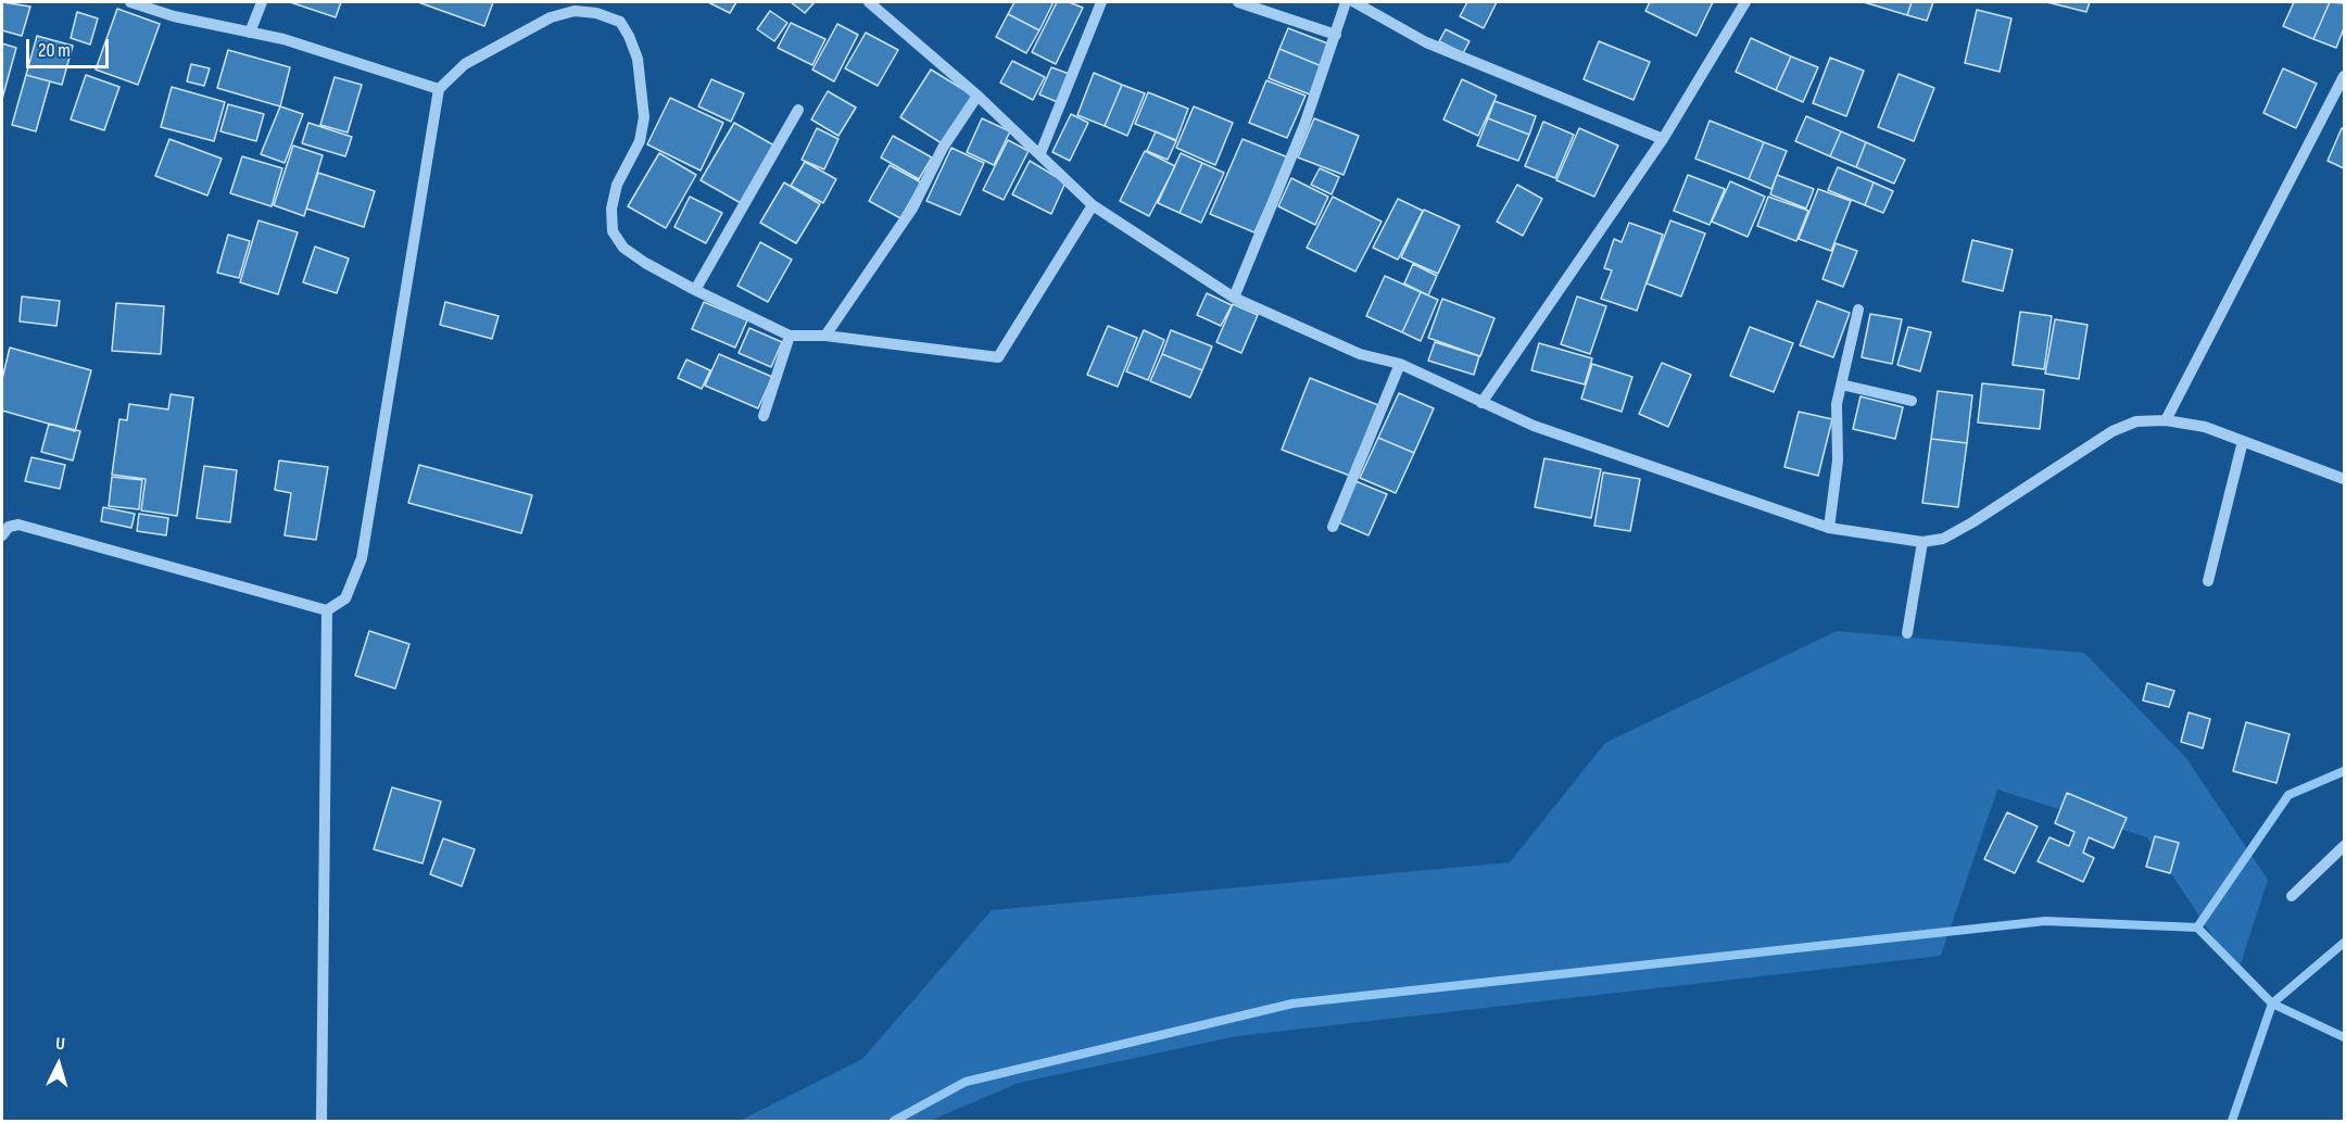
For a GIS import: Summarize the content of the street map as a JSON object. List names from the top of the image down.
{
  "scale_bar": "20 m",
  "north": "top"
}
